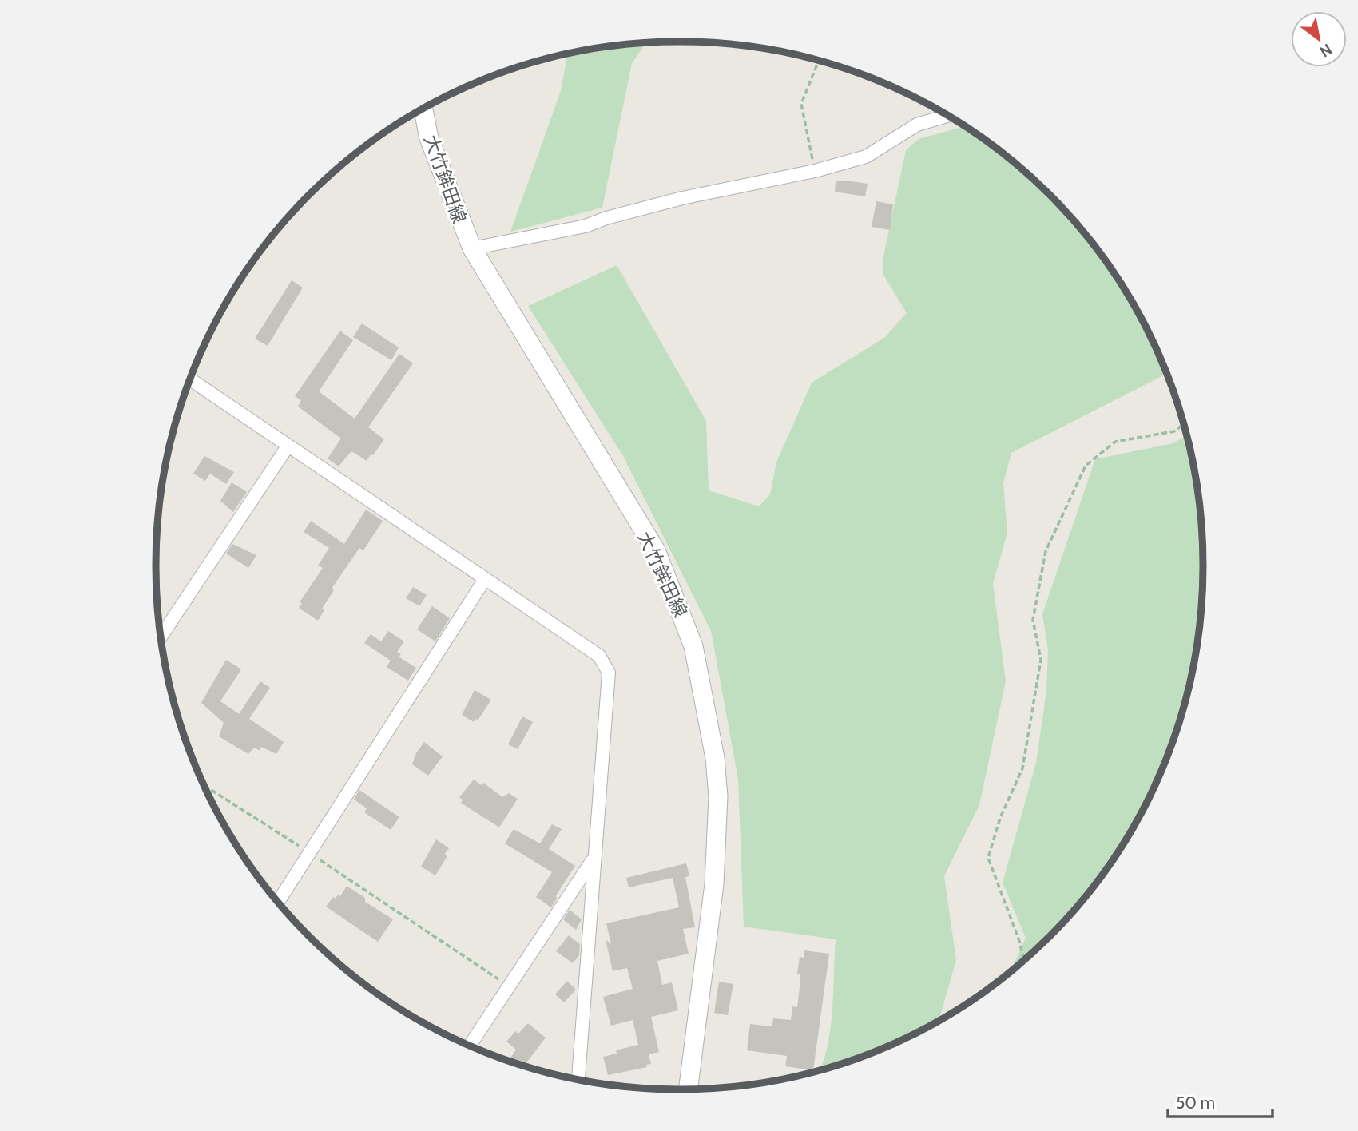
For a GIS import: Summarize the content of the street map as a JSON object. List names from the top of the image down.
{
  "streets": {
    "main road": ["大竹鉾田線"]
  },
  "scale_bar": "50 m",
  "north": "bottom right"
}
